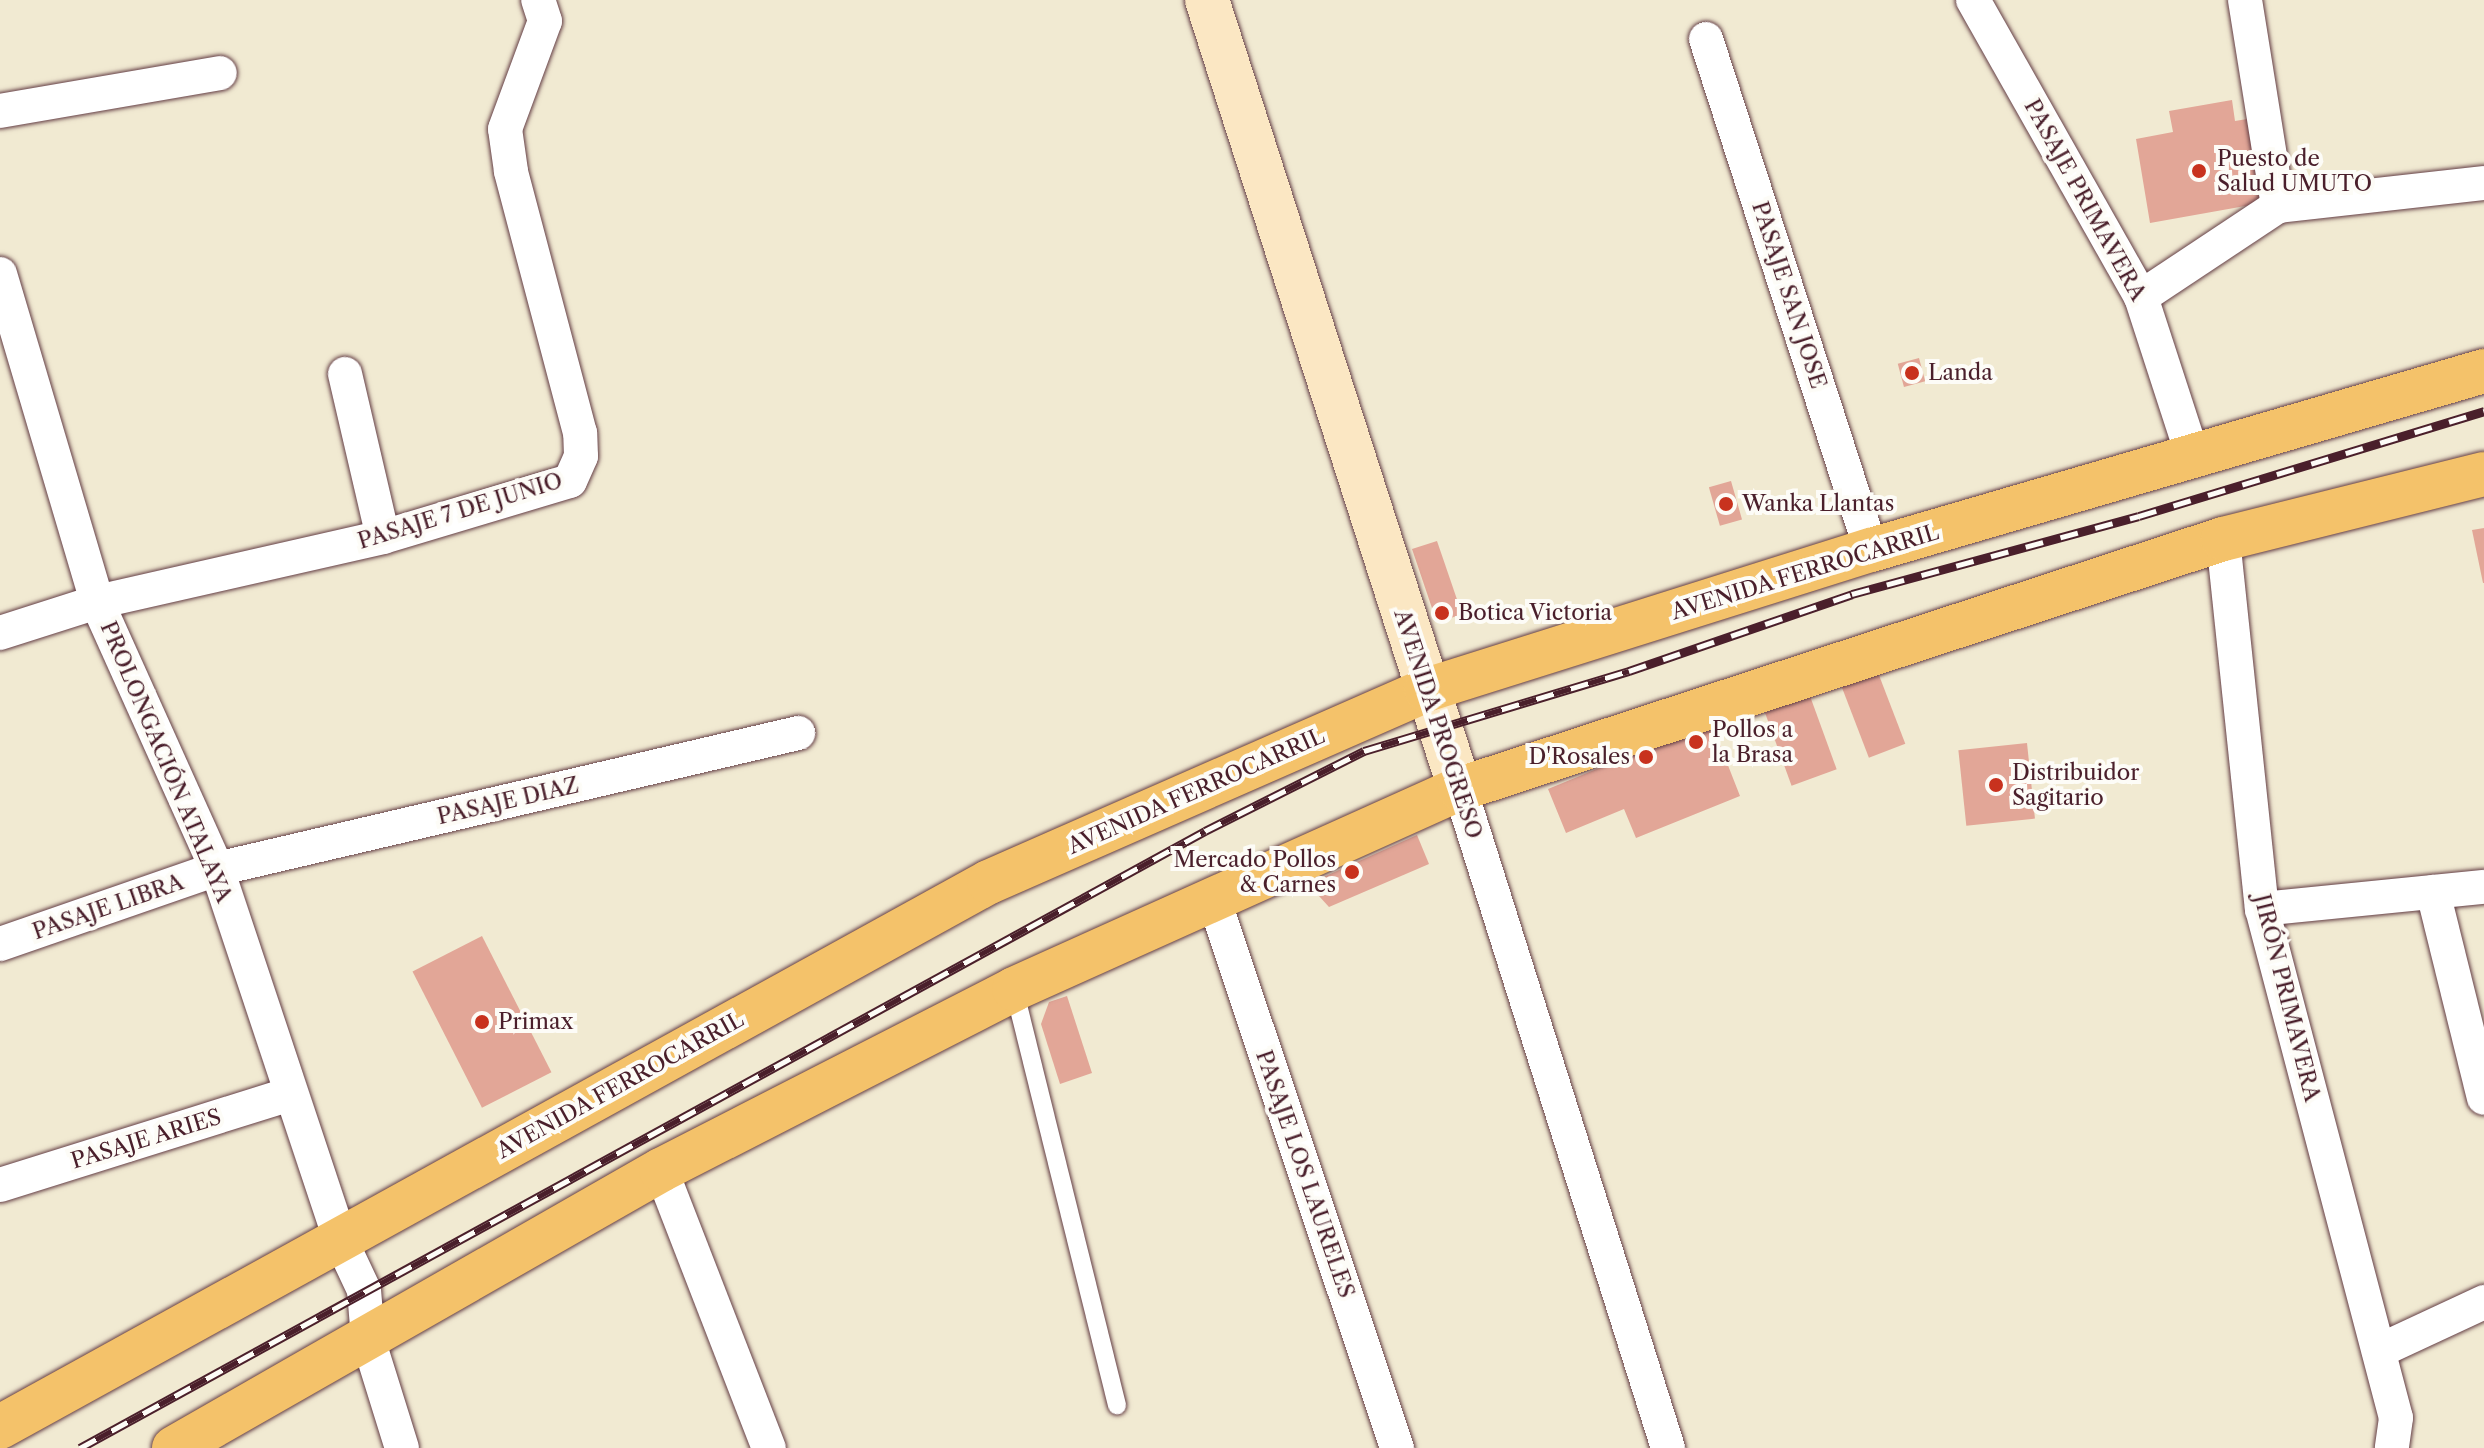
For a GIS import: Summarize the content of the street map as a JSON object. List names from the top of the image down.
{
  "streets": {
    "main road": ["AVENIDA FERROCARRIL"],
    "street": [
      "PASAJE PRIMAVERA",
      "PASAJE SAN JOSE",
      "PASAJE 7 DE JUNIO",
      "AVENIDA PROGRESO",
      "PROLONGACIÓN ATALAYA",
      "PASAJE DIAZ",
      "PASAJE LIBRA",
      "JIRÓN PRIMAVERA",
      "PASAJE ARIES",
      "PASAJE LOS LAURELES"
    ]
  },
  "crossings": [
    ["PASAJE PRIMAVERA", "AVENIDA FERROCARRIL"],
    ["PASAJE SAN JOSE", "AVENIDA FERROCARRIL"],
    ["PASAJE 7 DE JUNIO", "PROLONGACIÓN ATALAYA"],
    ["AVENIDA FERROCARRIL", "AVENIDA PROGRESO"],
    ["AVENIDA FERROCARRIL", "PROLONGACIÓN ATALAYA"],
    ["PROLONGACIÓN ATALAYA", "PASAJE DIAZ"],
    ["PROLONGACIÓN ATALAYA", "PASAJE LIBRA"],
    ["PROLONGACIÓN ATALAYA", "PASAJE ARIES"],
    ["PASAJE DIAZ", "PASAJE LIBRA"]
  ],
  "places": [
    "Puesto de Salud UMUTO",
    "Landa",
    "Wanka Llantas",
    "Botica Victoria",
    "Pollos a la Brasa",
    "D'Rosales",
    "Distribuidor Sagitario",
    "Mercado Pollos & Carnes",
    "Primax"
  ]
}
